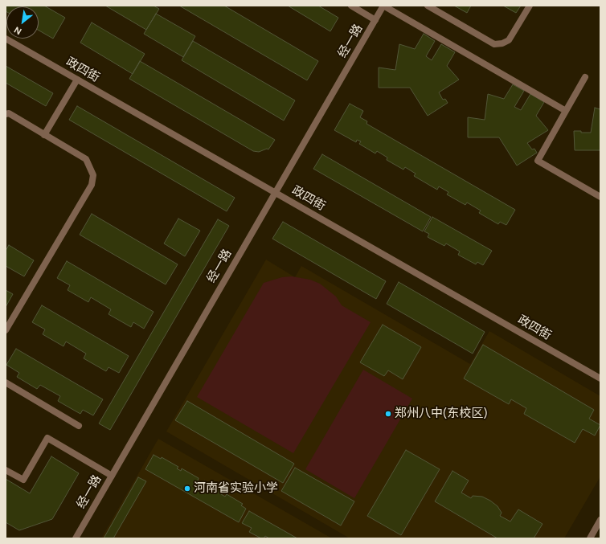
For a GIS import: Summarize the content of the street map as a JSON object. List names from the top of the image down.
{
  "streets": {
    "street": ["经一路", "政四街"]
  },
  "crossings": [
    ["经一路", "政四街"]
  ],
  "places": ["郑州八中(东校区)", "河南省实验小学"],
  "north": "bottom left"
}
